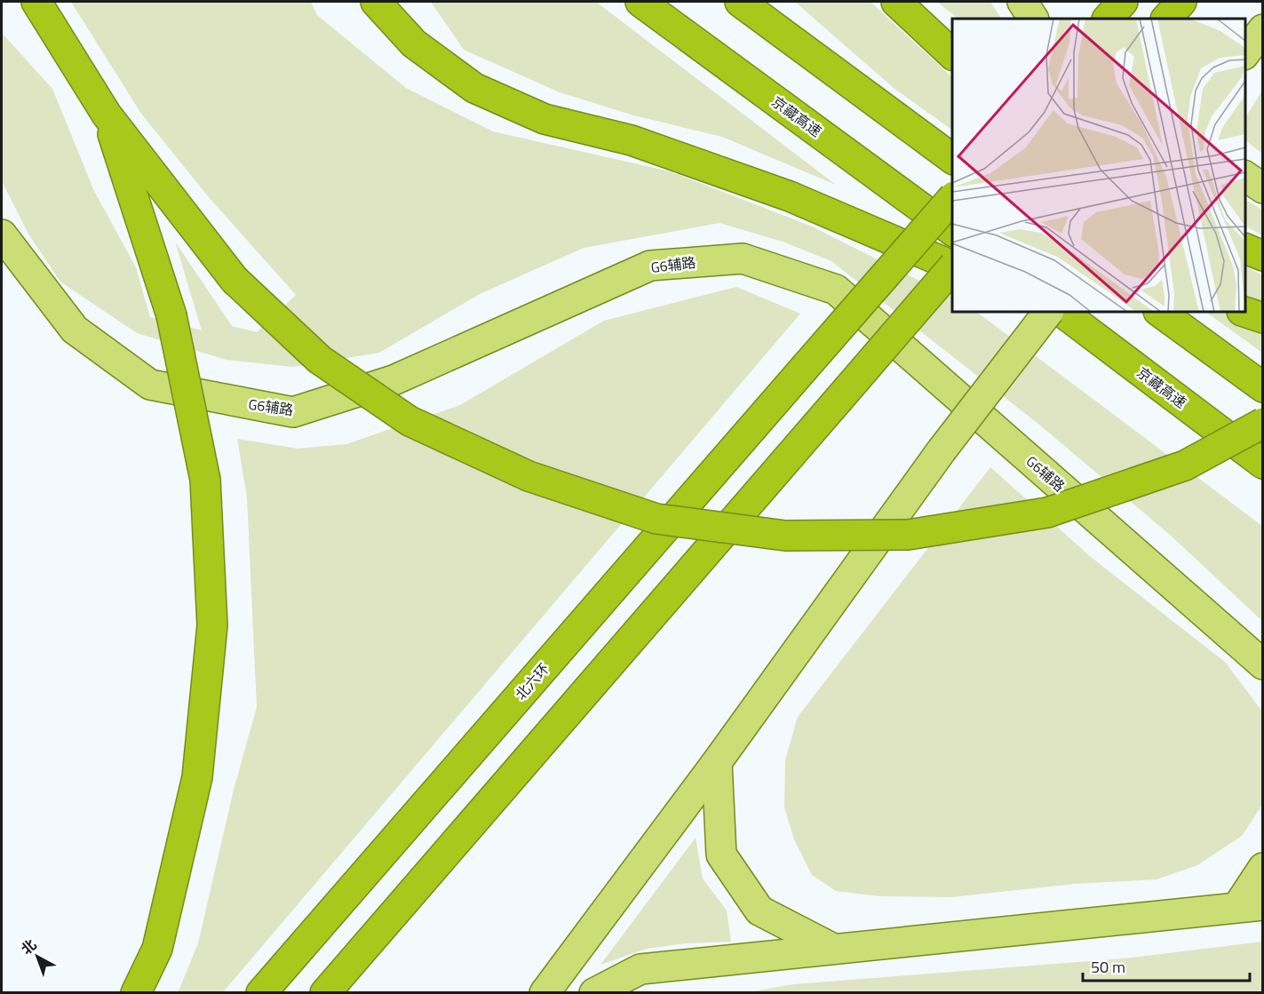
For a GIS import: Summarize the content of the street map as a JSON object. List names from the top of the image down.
{
  "streets": {
    "highway": ["京藏高速", "北六环"],
    "main road": ["G6辅路"]
  },
  "scale_bar": "50 m",
  "north": "top left"
}
